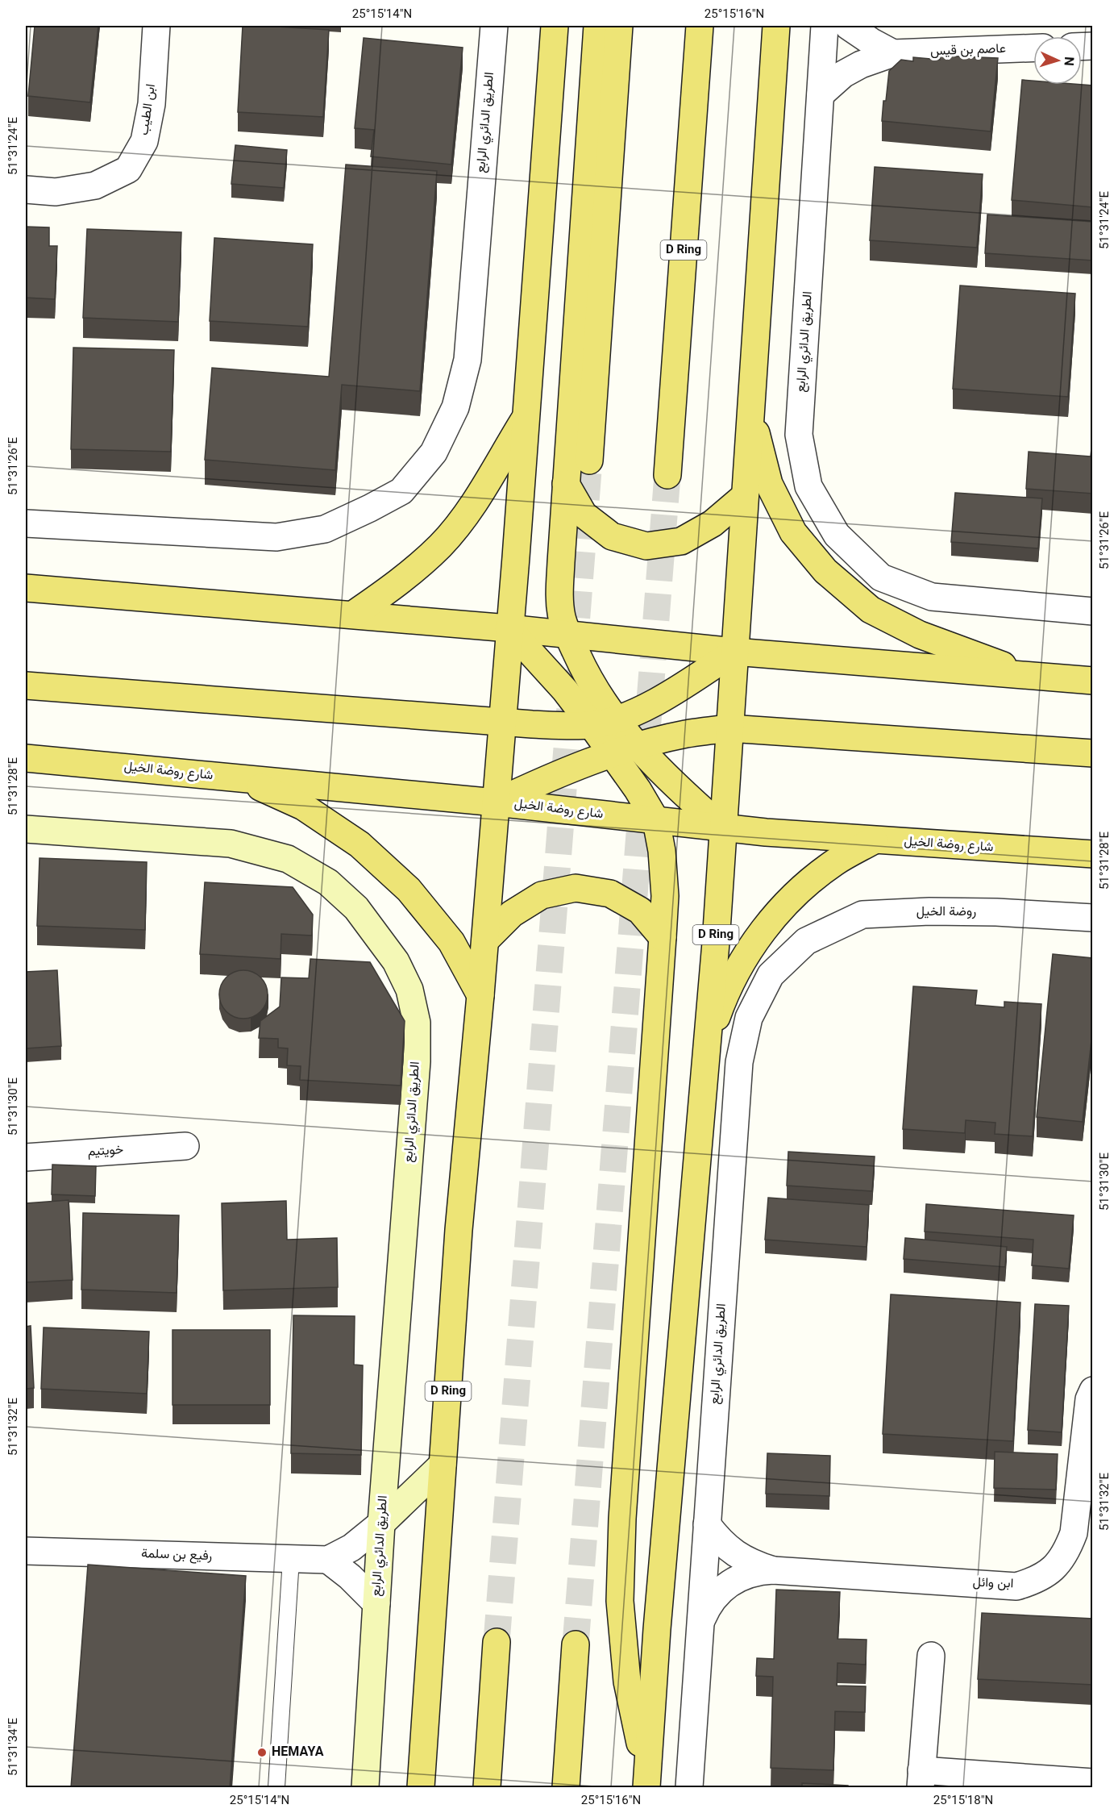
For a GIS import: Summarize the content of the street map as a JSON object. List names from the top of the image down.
{
  "streets": {
    "main road": ["D Ring", "شارع روضة الخيل"],
    "street": [
      "عاصم بن قيس",
      "ابن الطيب",
      "الطريق الدائري الرابع",
      "روضة الخيل",
      "خويتيم",
      "رفيع بن سلمة",
      "ابن وائل"
    ]
  },
  "crossings": [
    ["عاصم بن قيس", "الطريق الدائري الرابع"],
    ["الطريق الدائري الرابع", "روضة الخيل"],
    ["الطريق الدائري الرابع", "رفيع بن سلمة"],
    ["الطريق الدائري الرابع", "ابن وائل"],
    ["D Ring", "شارع روضة الخيل"]
  ],
  "places": ["HEMAYA"],
  "north": "right",
  "coordinates": [
    "25°15'14\"N",
    "25°15'16\"N",
    "51°31'24\"E",
    "51°31'26\"E",
    "51°31'28\"E",
    "51°31'30\"E",
    "51°31'32\"E",
    "51°31'34\"E",
    "25°15'18\"N"
  ]
}
